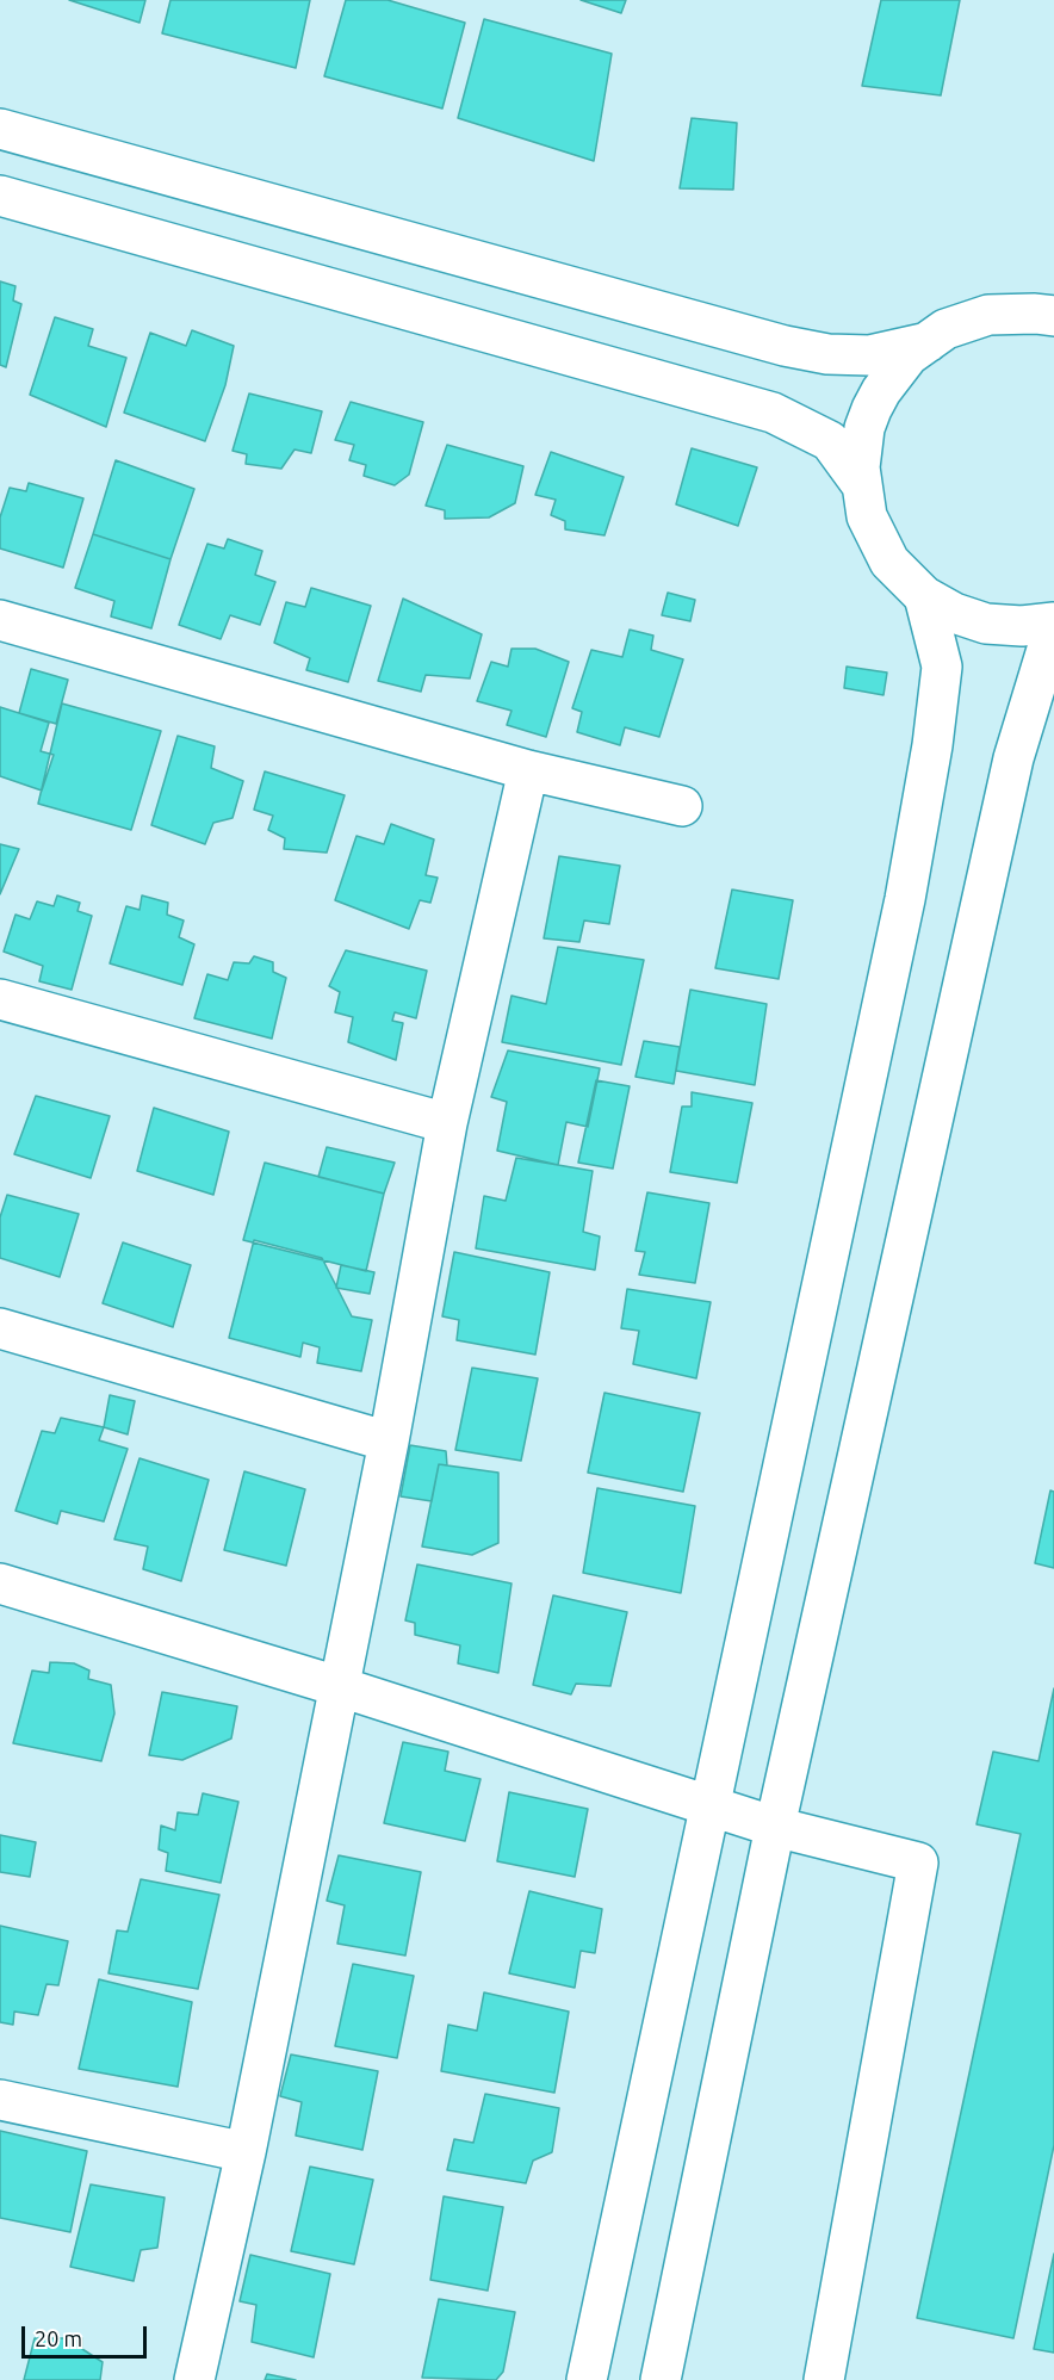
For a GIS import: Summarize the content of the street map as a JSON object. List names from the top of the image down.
{
  "scale_bar": "20 m"
}
